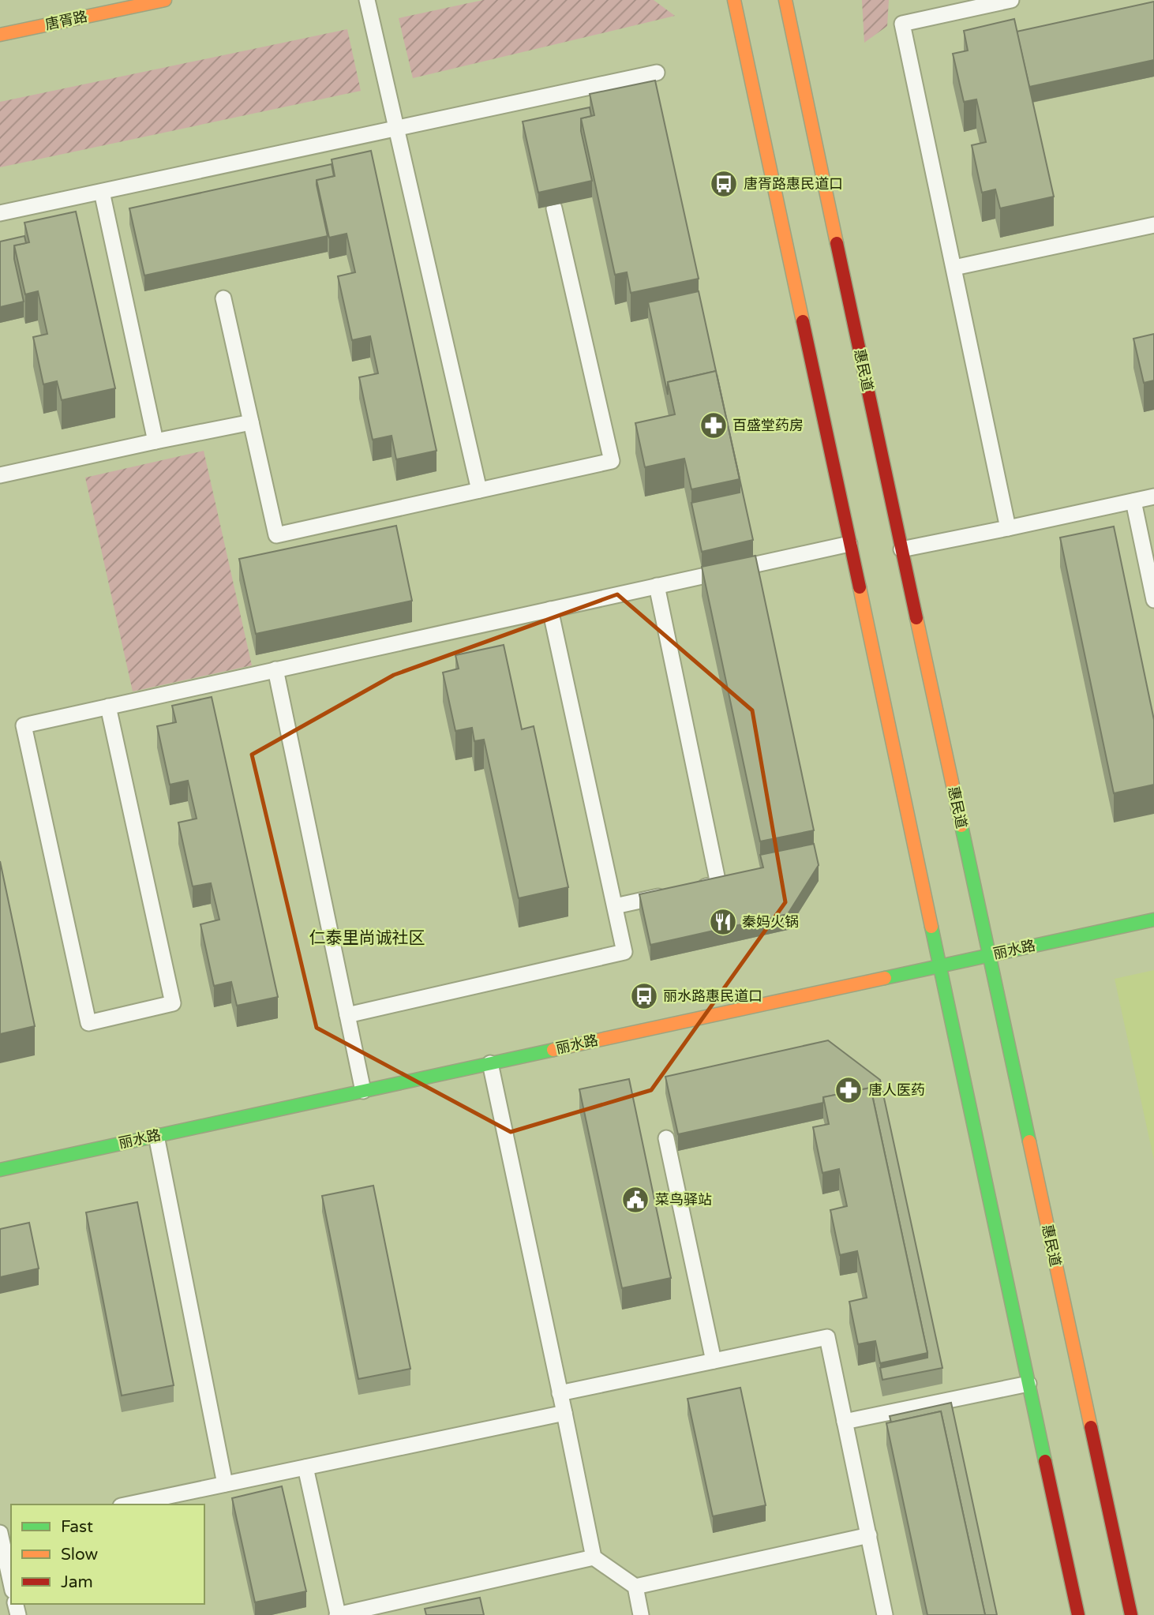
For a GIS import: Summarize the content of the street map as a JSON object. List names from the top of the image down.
{
  "streets": {
    "main road": ["唐胥路", "惠民道", "丽水路"]
  },
  "crossings": [
    ["惠民道", "丽水路"]
  ],
  "districts": ["仁泰里尚诚社区"],
  "places": {
    "bus stop": ["唐胥路惠民道口", "丽水路惠民道口"],
    "pharmacy": ["百盛堂药房", "唐人医药"],
    "restaurant": ["秦妈火锅"],
    "public building": ["菜鸟驿站"]
  },
  "legend": ["Fast", "Slow", "Jam"]
}
